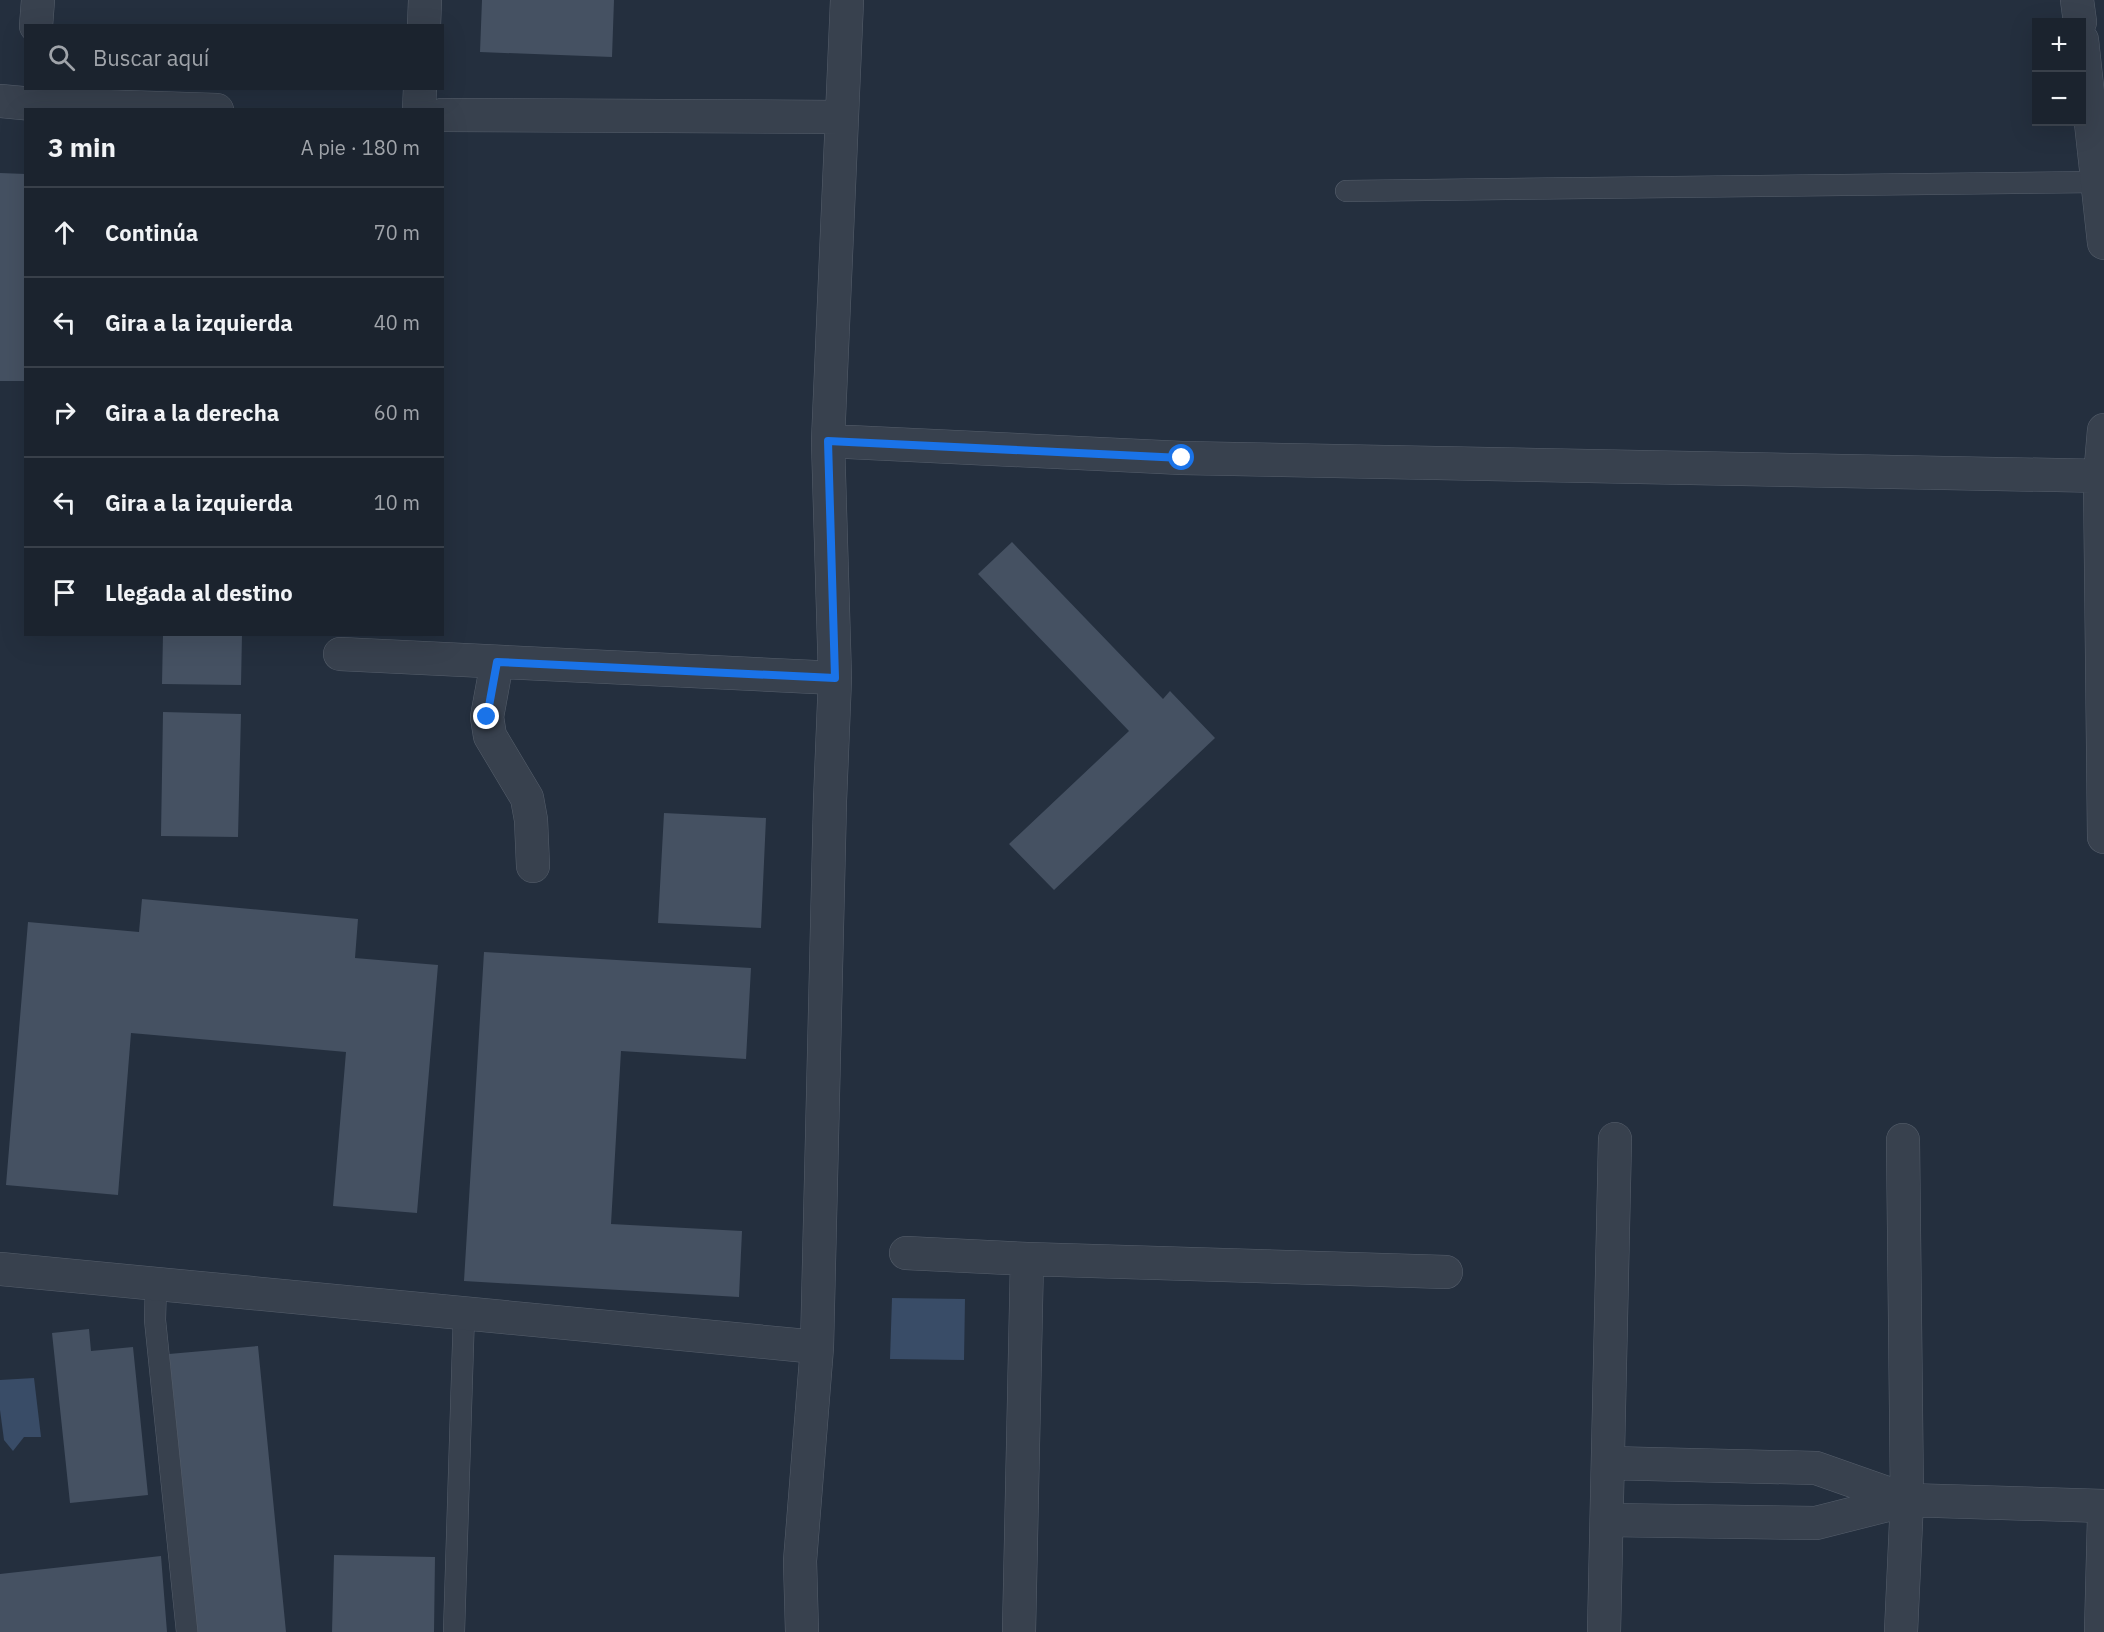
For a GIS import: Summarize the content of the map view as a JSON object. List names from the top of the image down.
{
  "page": {
    "map_buttons": ["+", "−"],
    "search": "Buscar aquí",
    "heading": ["3 min", "A pie · 180 m"],
    "list": [
      ["Continúa", "70 m"],
      ["Gira a la izquierda", "40 m"],
      ["Gira a la derecha", "60 m"],
      ["Gira a la izquierda", "10 m"],
      "Llegada al destino"
    ]
  }
}
